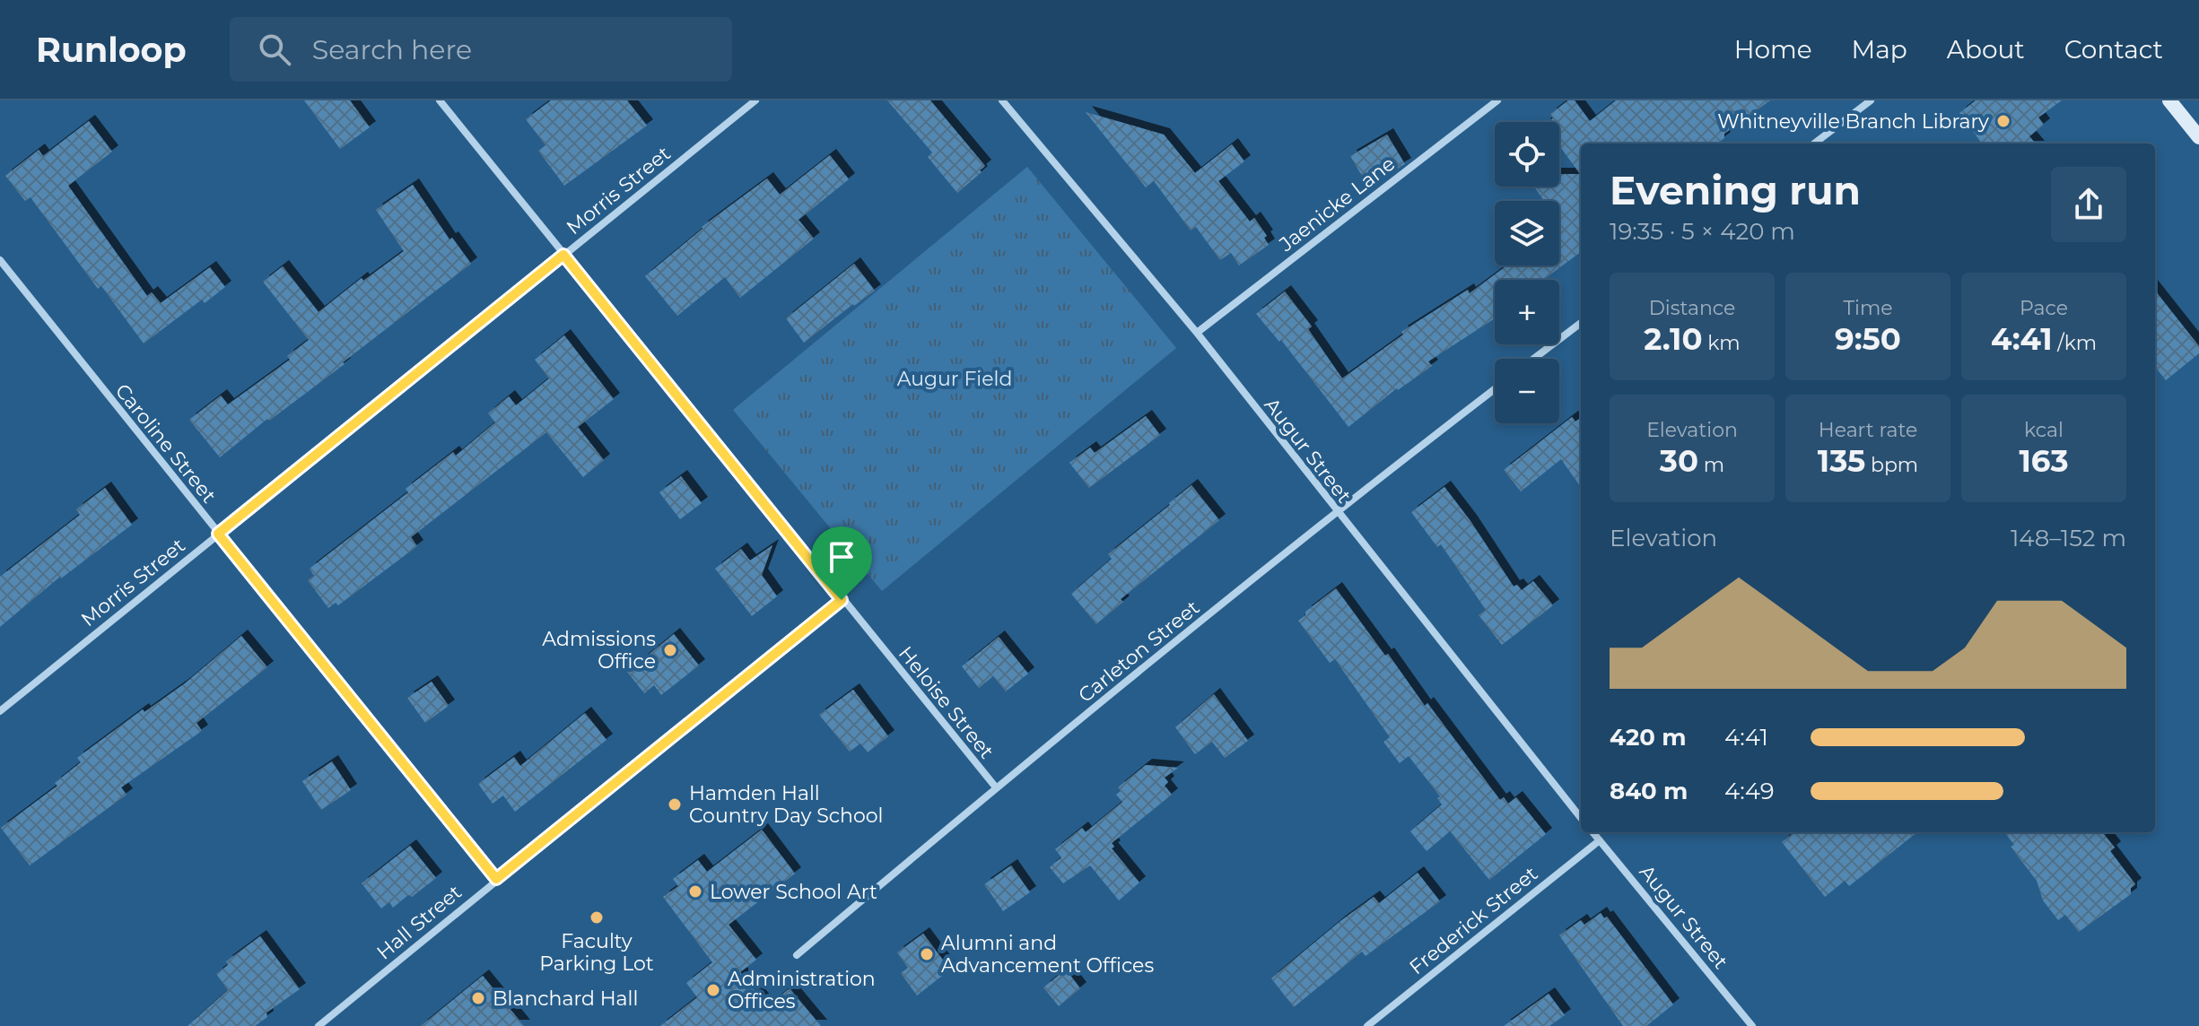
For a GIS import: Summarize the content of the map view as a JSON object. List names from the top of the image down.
{
  "streets": {
    "street": [
      "Morris Street",
      "Jaenicke Lane",
      "Caroline Street",
      "Augur Street",
      "Carleton Street",
      "Heloise Street",
      "Frederick Street",
      "Hall Street"
    ]
  },
  "crossings": [
    ["Morris Street", "Caroline Street"],
    ["Morris Street", "Heloise Street"],
    ["Jaenicke Lane", "Augur Street"],
    ["Caroline Street", "Hall Street"],
    ["Augur Street", "Carleton Street"],
    ["Augur Street", "Frederick Street"],
    ["Carleton Street", "Heloise Street"],
    ["Heloise Street", "Hall Street"]
  ],
  "parks": ["Augur Field"],
  "places": [
    "Whitneyville Branch Library",
    "Admissions Office",
    "Hamden Hall Country Day School",
    "Lower School Art",
    "Faculty Parking Lot",
    "Alumni and Advancement Offices",
    "Administration Offices",
    "Blanchard Hall"
  ],
  "page": {
    "header": "Runloop",
    "search": "Search here",
    "nav": [
      "Home",
      "Map",
      "About",
      "Contact"
    ],
    "map_buttons": ["+", "−"],
    "heading": ["Evening run", "19:35 · 5 × 420 m"],
    "stats": [
      ["Distance", "2.10 km"],
      ["Time", "9:50"],
      ["Pace", "4:41 /km"],
      ["Elevation", "30 m"],
      ["Heart rate", "135 bpm"],
      ["kcal", "163"]
    ],
    "chart": ["Elevation", "148–152 m"],
    "list": [
      {
        "name": "420 m",
        "note": "4:41"
      },
      {
        "name": "840 m",
        "note": "4:49"
      }
    ]
  }
}
